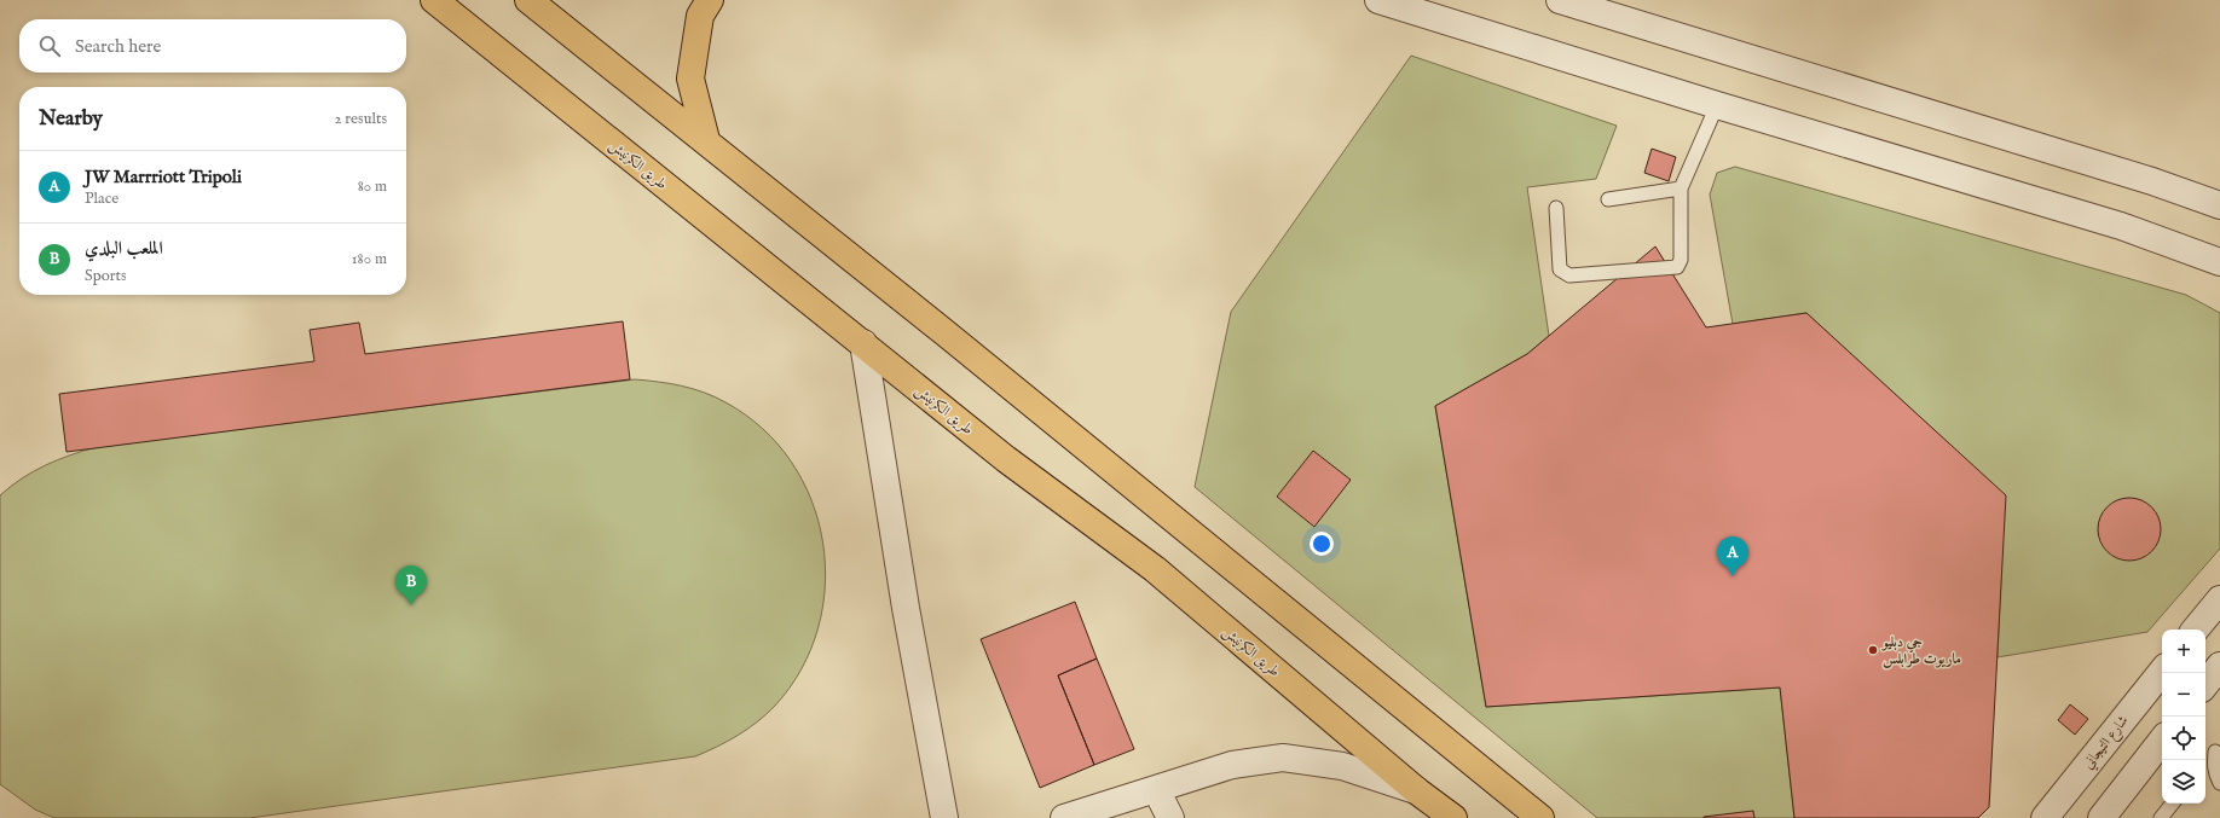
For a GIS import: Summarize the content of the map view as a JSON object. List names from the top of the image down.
{
  "streets": {
    "highway": ["طريق الكرنيش"],
    "street": ["شارع التيجاني"]
  },
  "places": ["جي دبليو ماريوت طرابلس"],
  "page": {
    "search": "Search here",
    "heading": ["Nearby", "2 results"],
    "list": [
      {
        "mark": "A",
        "name": "JW Marrriott Tripoli",
        "note": "Place",
        "value": "80 m"
      },
      {
        "mark": "B",
        "name": "الملعب البلدي",
        "note": "Sports",
        "value": "180 m"
      }
    ],
    "pins": ["A", "B"],
    "map_buttons": ["+", "−"]
  }
}
